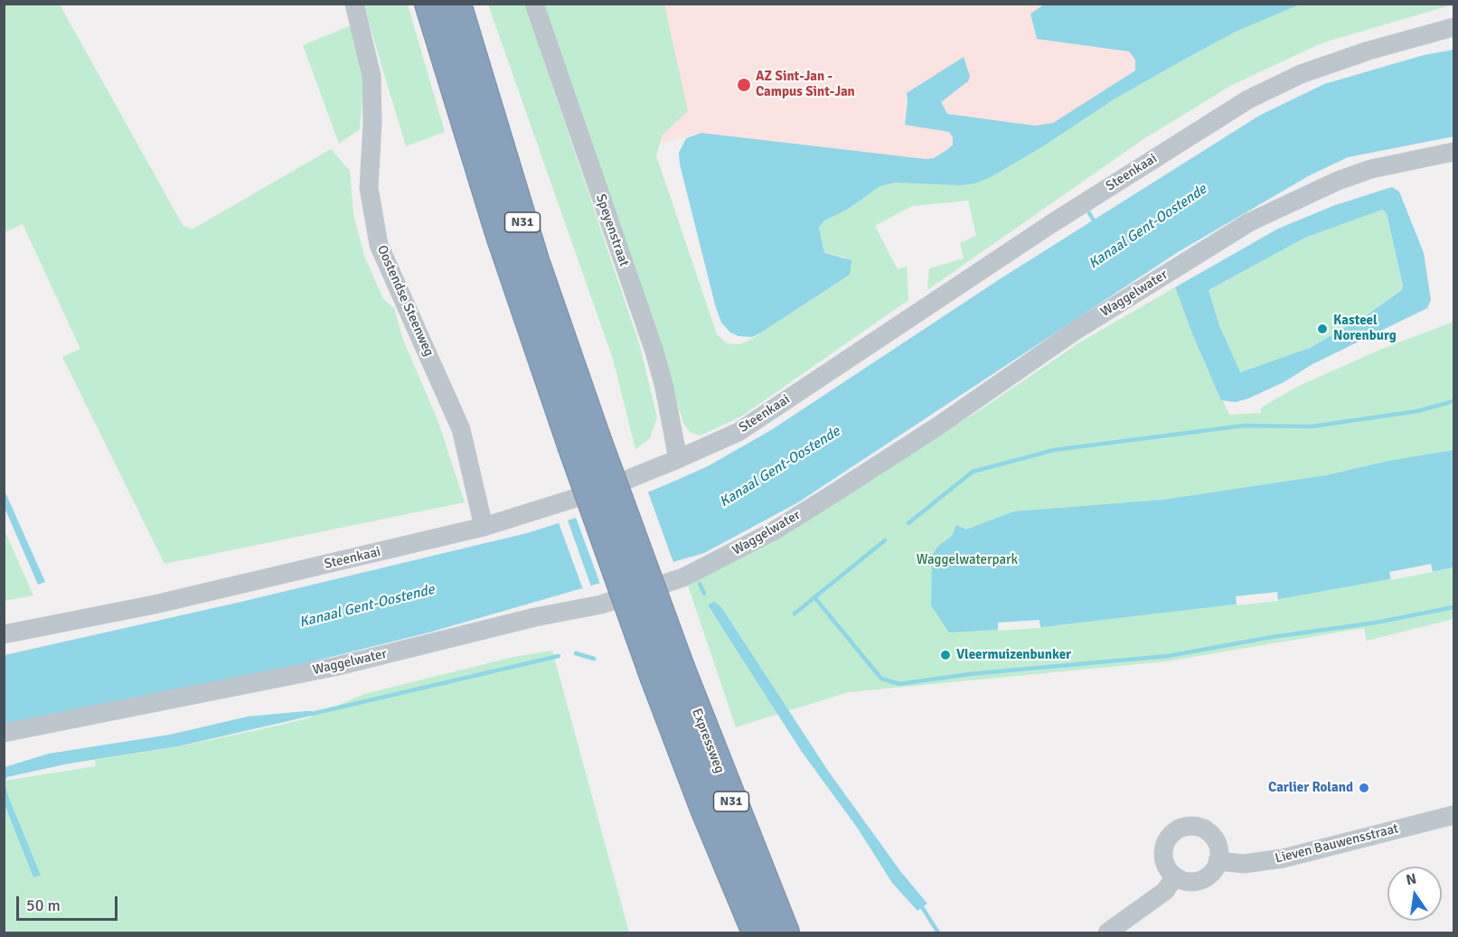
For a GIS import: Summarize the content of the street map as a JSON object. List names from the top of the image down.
{
  "streets": {
    "highway": ["N31", "Expressweg"],
    "street": [
      "Steenkaai",
      "Speyenstraat",
      "Waggelwater",
      "Oostendse Steenweg",
      "Lieven Bauwensstraat"
    ]
  },
  "crossings": [
    ["Steenkaai", "Speyenstraat"],
    ["Steenkaai", "Oostendse Steenweg"],
    ["N31", "Expressweg"]
  ],
  "water": ["Kanaal Gent-Oostende"],
  "parks": ["Waggelwaterpark"],
  "places": [
    "AZ Sint-Jan - Campus Sint-Jan",
    "Kasteel Norenburg",
    "Vleermuizenbunker",
    "Carlier Roland"
  ],
  "scale_bar": "50 m",
  "north": "top"
}
